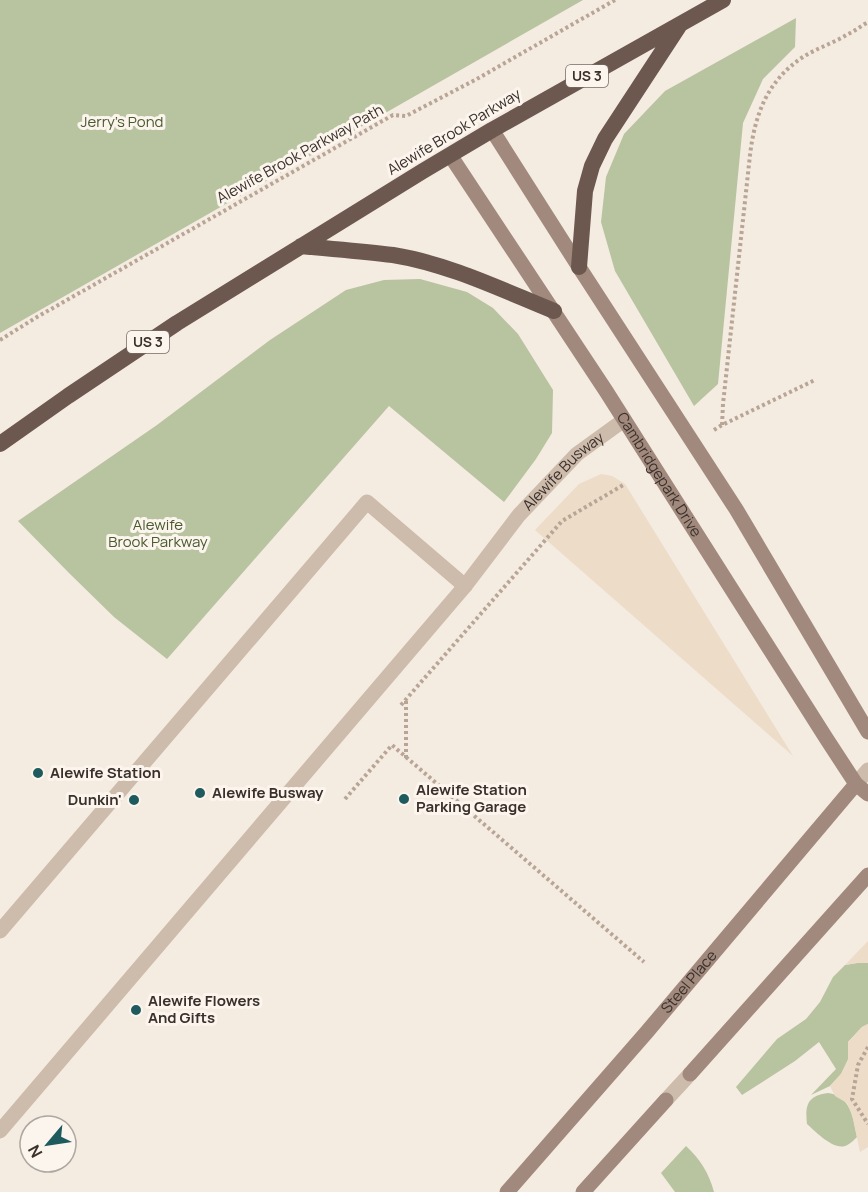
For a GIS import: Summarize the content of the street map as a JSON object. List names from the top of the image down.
{
  "streets": {
    "highway": ["US 3", "Alewife Brook Parkway"],
    "main road": ["Cambridgepark Drive", "Steel Place"],
    "street": ["Alewife Busway"],
    "path": ["Alewife Brook Parkway Path"]
  },
  "crossings": [
    ["Alewife Brook Parkway", "Cambridgepark Drive"],
    ["Alewife Busway", "Cambridgepark Drive"],
    ["Cambridgepark Drive", "Steel Place"]
  ],
  "parks": ["Jerry's Pond", "Alewife Brook Parkway"],
  "places": [
    "Alewife Station",
    "Alewife Busway",
    "Alewife Station Parking Garage",
    "Dunkin'",
    "Alewife Flowers And Gifts"
  ],
  "north": "bottom left"
}
